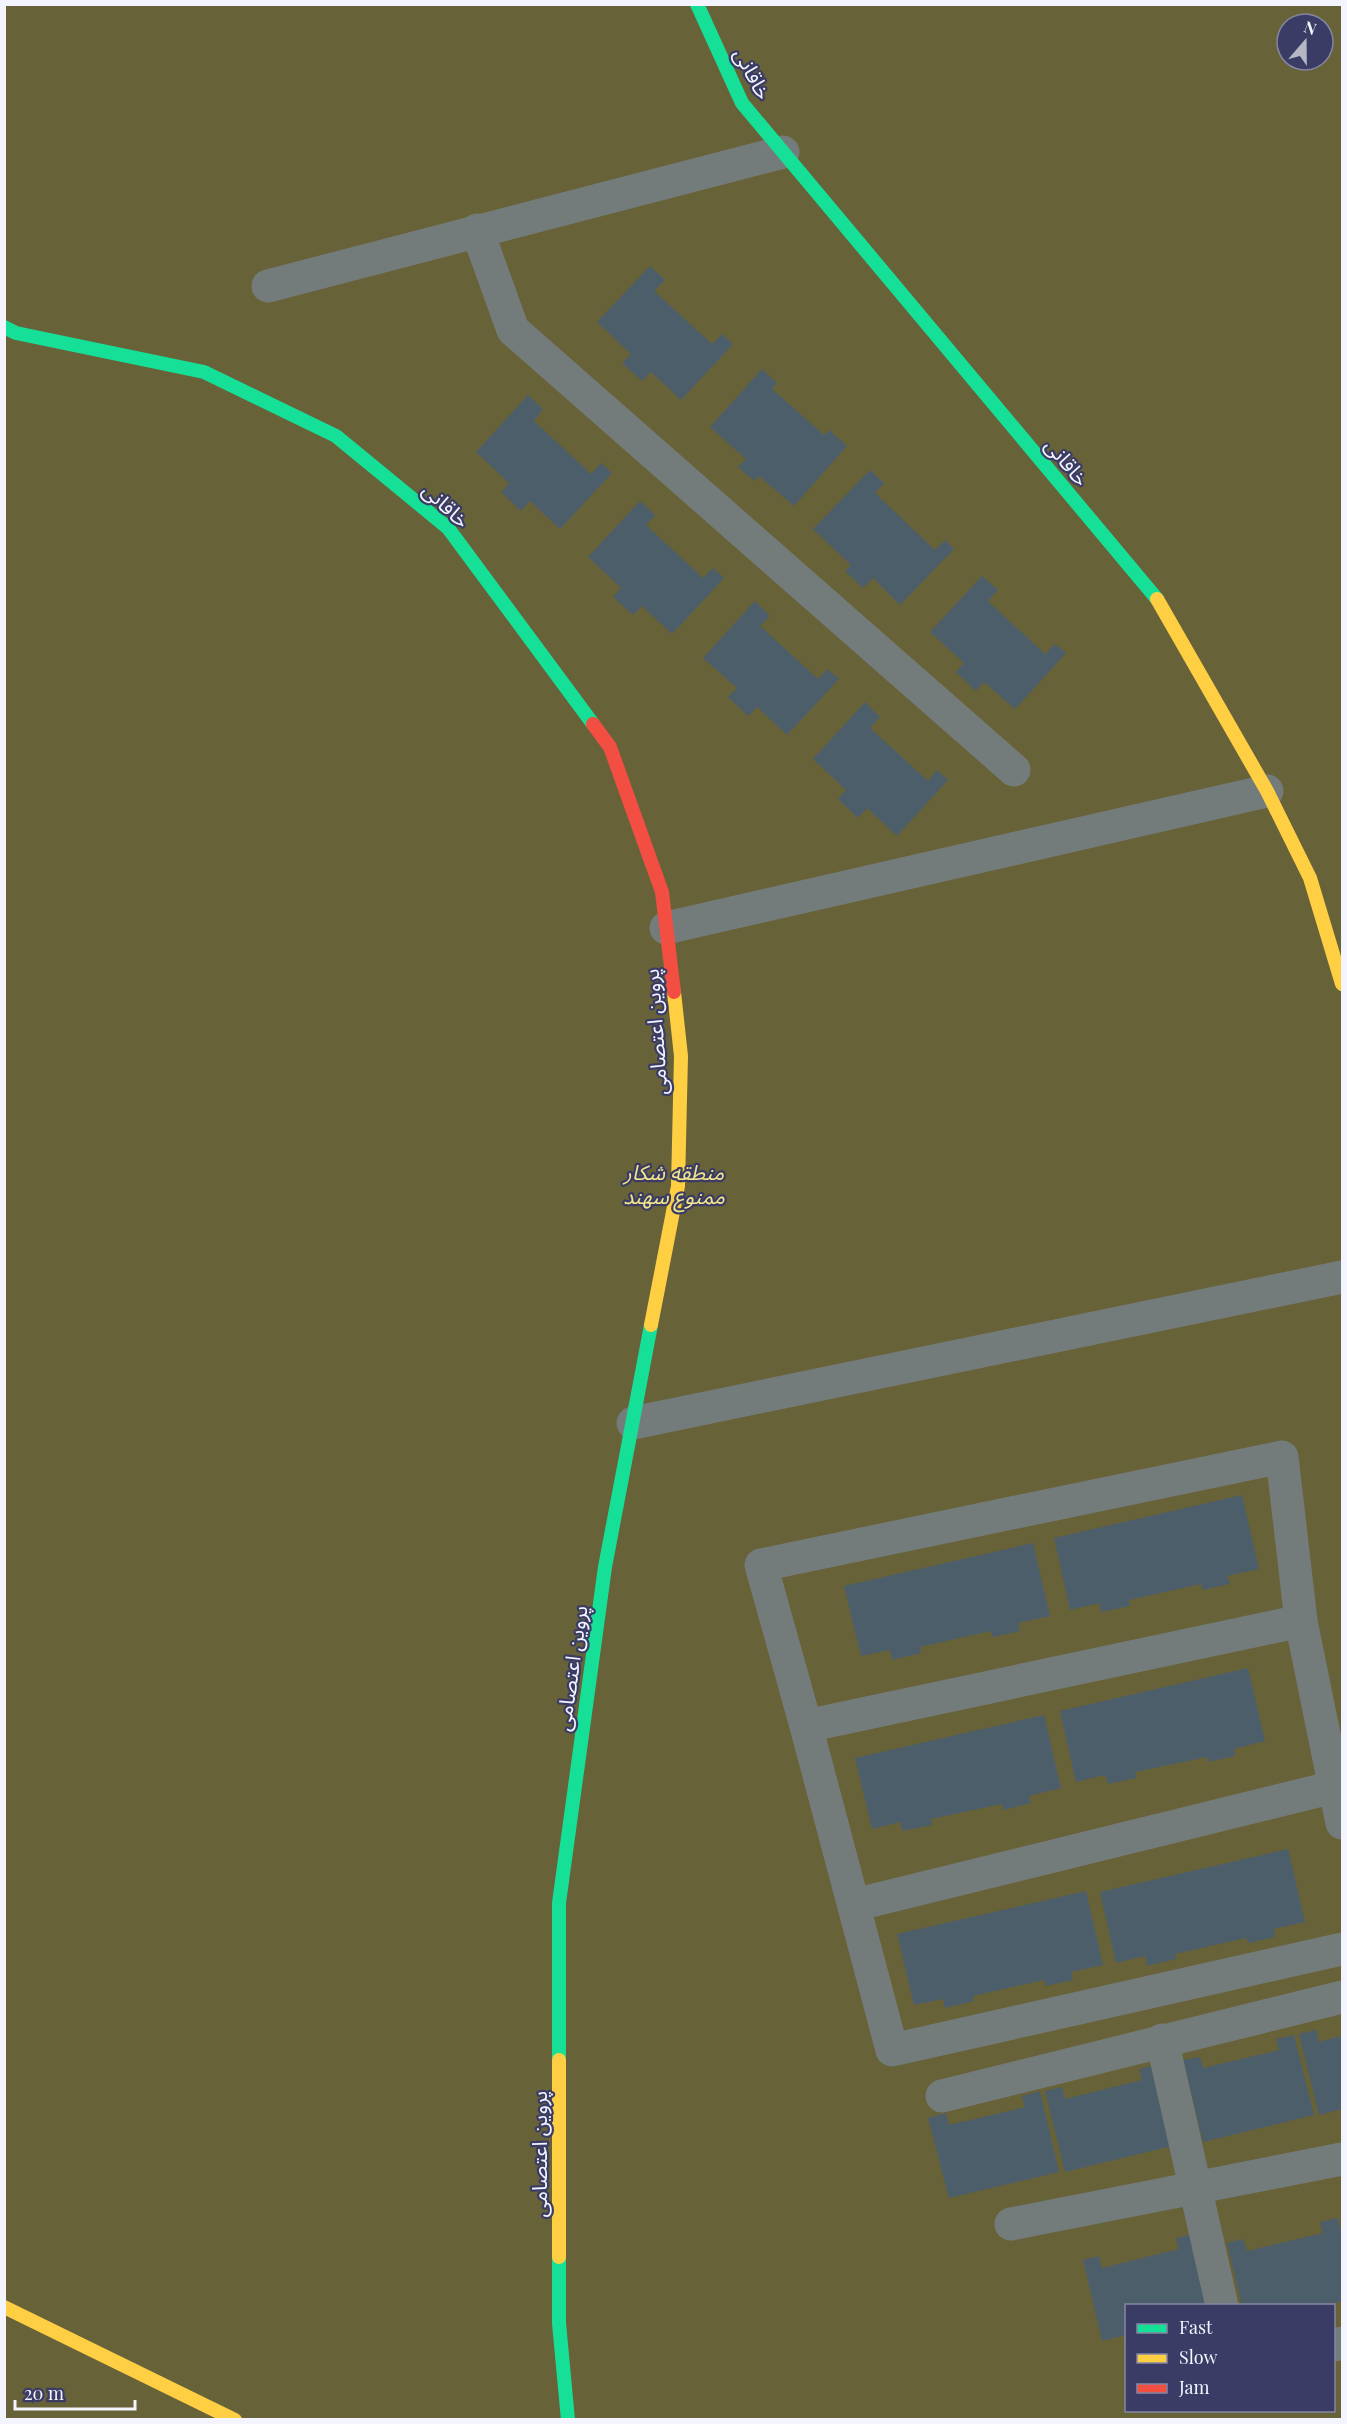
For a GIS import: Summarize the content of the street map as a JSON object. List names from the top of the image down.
{
  "streets": {
    "street": ["خاقانی", "پروین اعتصامی"]
  },
  "crossings": [
    ["خاقانی", "پروین اعتصامی"]
  ],
  "parks": ["منطقه شکار ممنوع سهند"],
  "legend": ["Fast", "Slow", "Jam"],
  "scale_bar": "20 m",
  "north": "top"
}
